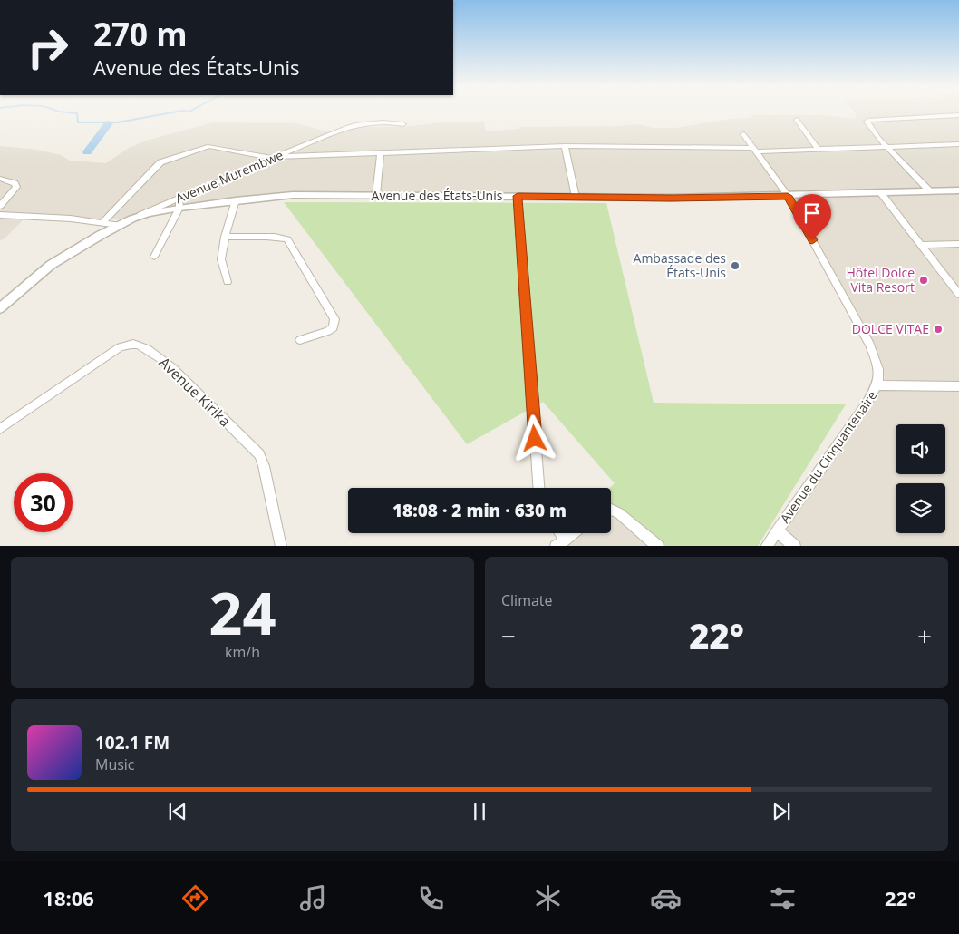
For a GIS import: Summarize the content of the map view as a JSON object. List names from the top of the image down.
{
  "streets": {
    "street": [
      "Avenue Murembwe",
      "Avenue des États-Unis",
      "Avenue Kirika",
      "Avenue du Cinquantenaire"
    ]
  },
  "crossings": [
    ["Avenue Murembwe", "Avenue des États-Unis"],
    ["Avenue des États-Unis", "Avenue du Cinquantenaire"]
  ],
  "places": ["Ambassade des États-Unis", "Hôtel Dolce Vita Resort", "DOLCE VITAE"],
  "page": {
    "turn": ["270 m", "Avenue des États-Unis"],
    "limit": "30",
    "trip": "18:08 · 2 min · 630 m",
    "tile": [
      ["24", "km/h"],
      "Climate"
    ],
    "heat": ["−", "22°", "+"],
    "song": ["102.1 FM", "Music"],
    "tabs": ["18:06", "22°"]
  }
}
